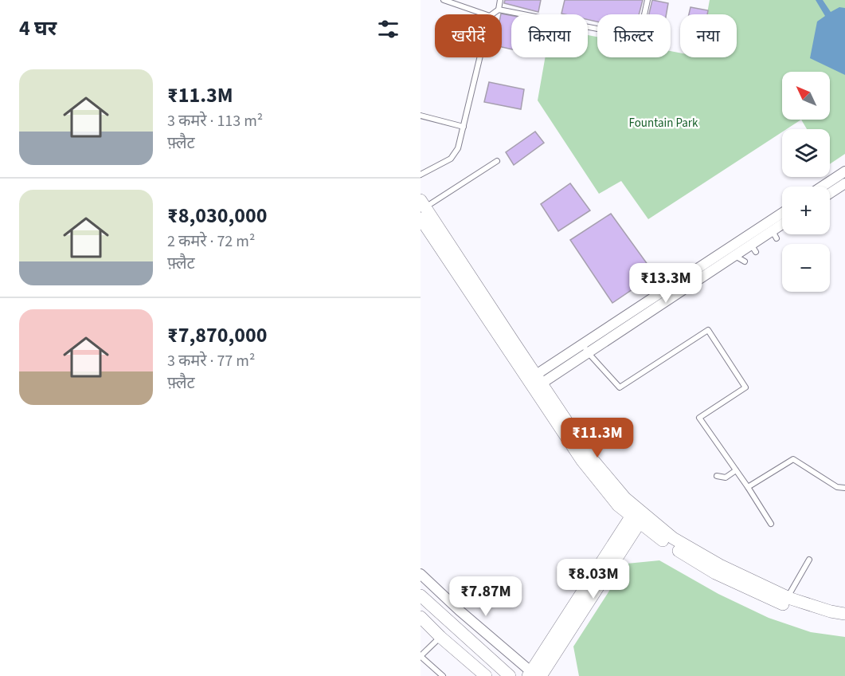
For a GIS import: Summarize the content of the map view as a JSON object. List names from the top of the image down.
{
  "parks": ["Fountain Park"],
  "north": "top left",
  "page": {
    "heading": "4 घर",
    "chip": [
      "खरीदें",
      "किराया",
      "फ़िल्टर",
      "नया"
    ],
    "list": [
      {
        "name": "₹11.3M",
        "note": "3 कमरे · 113 m² · फ़्लैट"
      },
      {
        "name": "₹8,030,000",
        "note": "2 कमरे · 72 m² · फ़्लैट"
      },
      {
        "name": "₹7,870,000",
        "note": "3 कमरे · 77 m² · फ़्लैट"
      }
    ],
    "map_buttons": ["+", "−"],
    "price": [
      "₹13.3M",
      "₹11.3M",
      "₹8.03M",
      "₹7.87M"
    ]
  }
}
